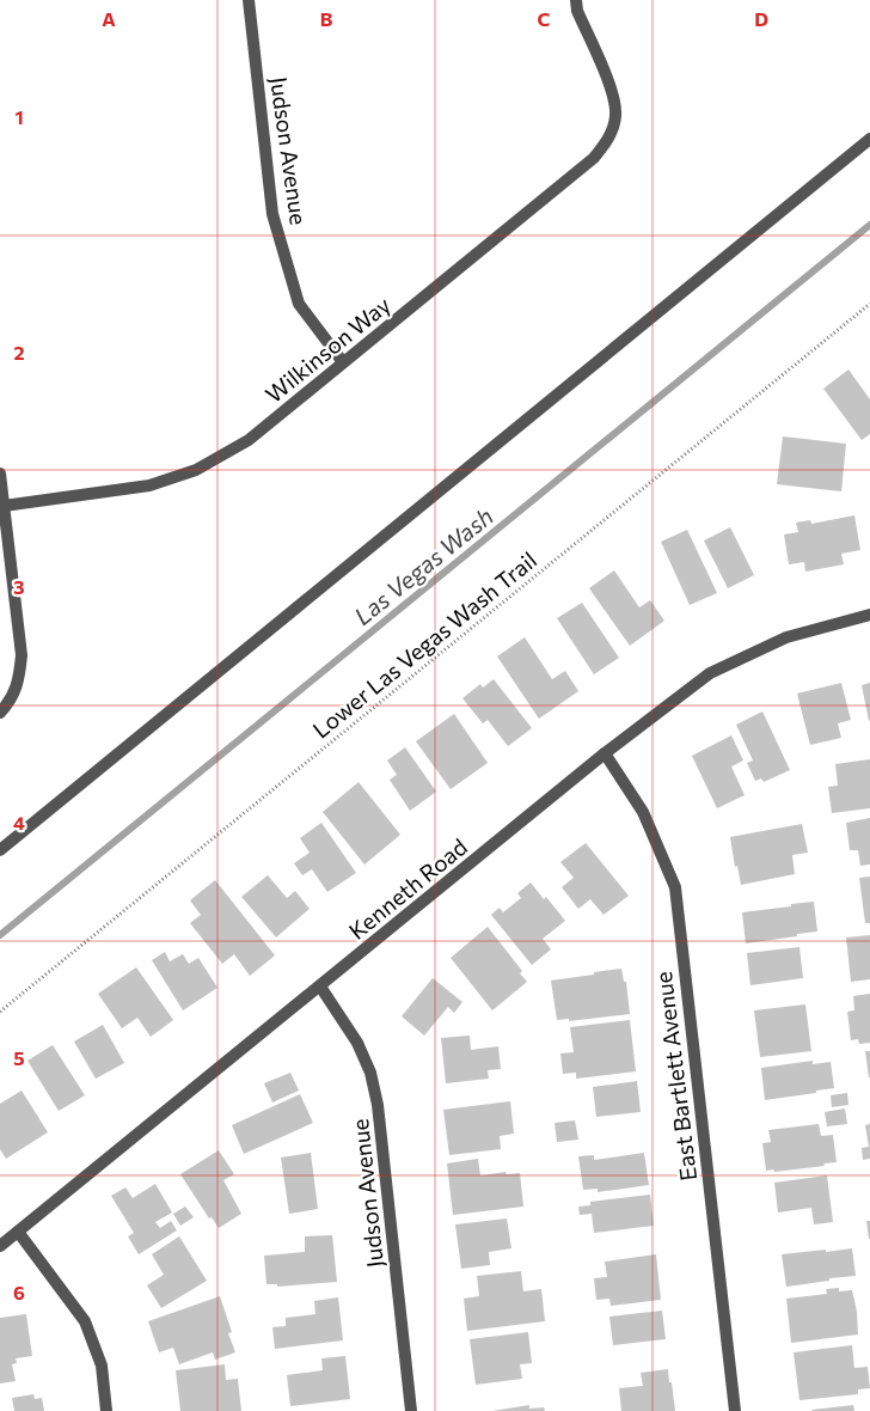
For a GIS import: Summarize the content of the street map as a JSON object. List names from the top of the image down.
{
  "streets": {
    "street": [
      "Judson Avenue",
      "Wilkinson Way",
      "Kenneth Road",
      "East Bartlett Avenue"
    ],
    "path": ["Lower Las Vegas Wash Trail"]
  },
  "crossings": [
    ["Judson Avenue", "Wilkinson Way"],
    ["Judson Avenue", "Kenneth Road"],
    ["Kenneth Road", "East Bartlett Avenue"]
  ],
  "water": ["Las Vegas Wash"],
  "grid": {
    "columns": [
      "A",
      "B",
      "C",
      "D"
    ],
    "rows": [
      "1",
      "2",
      "3",
      "4",
      "5",
      "6"
    ]
  }
}
